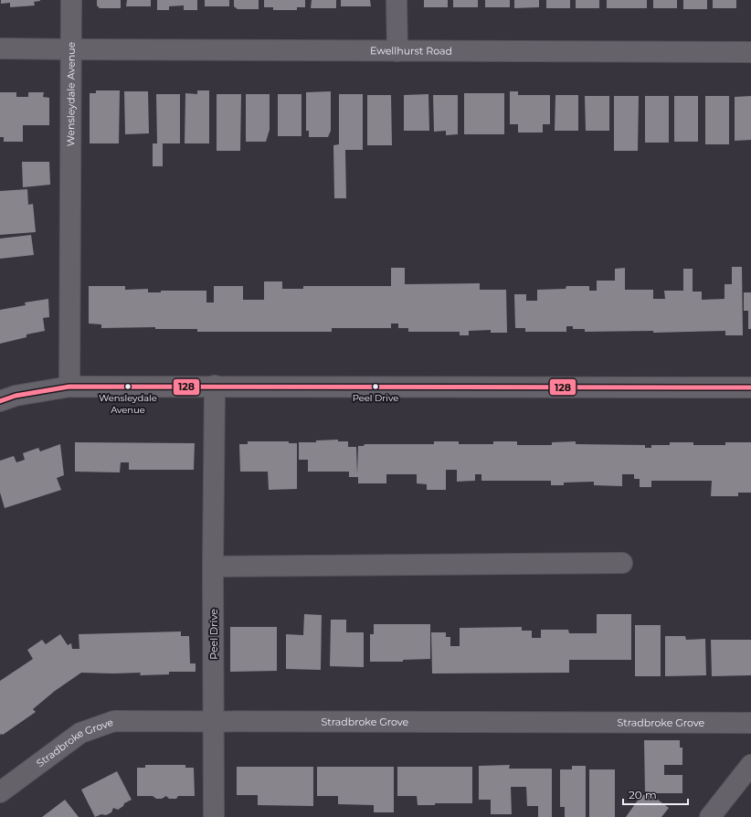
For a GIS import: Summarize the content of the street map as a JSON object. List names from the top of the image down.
{
  "streets": {
    "street": [
      "Ewellhurst Road",
      "Wensleydale Avenue",
      "Peel Drive",
      "Stradbroke Grove"
    ]
  },
  "crossings": [
    ["Ewellhurst Road", "Wensleydale Avenue"],
    ["Peel Drive", "Stradbroke Grove"]
  ],
  "places": ["Wensleydale Avenue", "Peel Drive"],
  "lines": ["transit line 128"],
  "scale_bar": "20 m"
}
